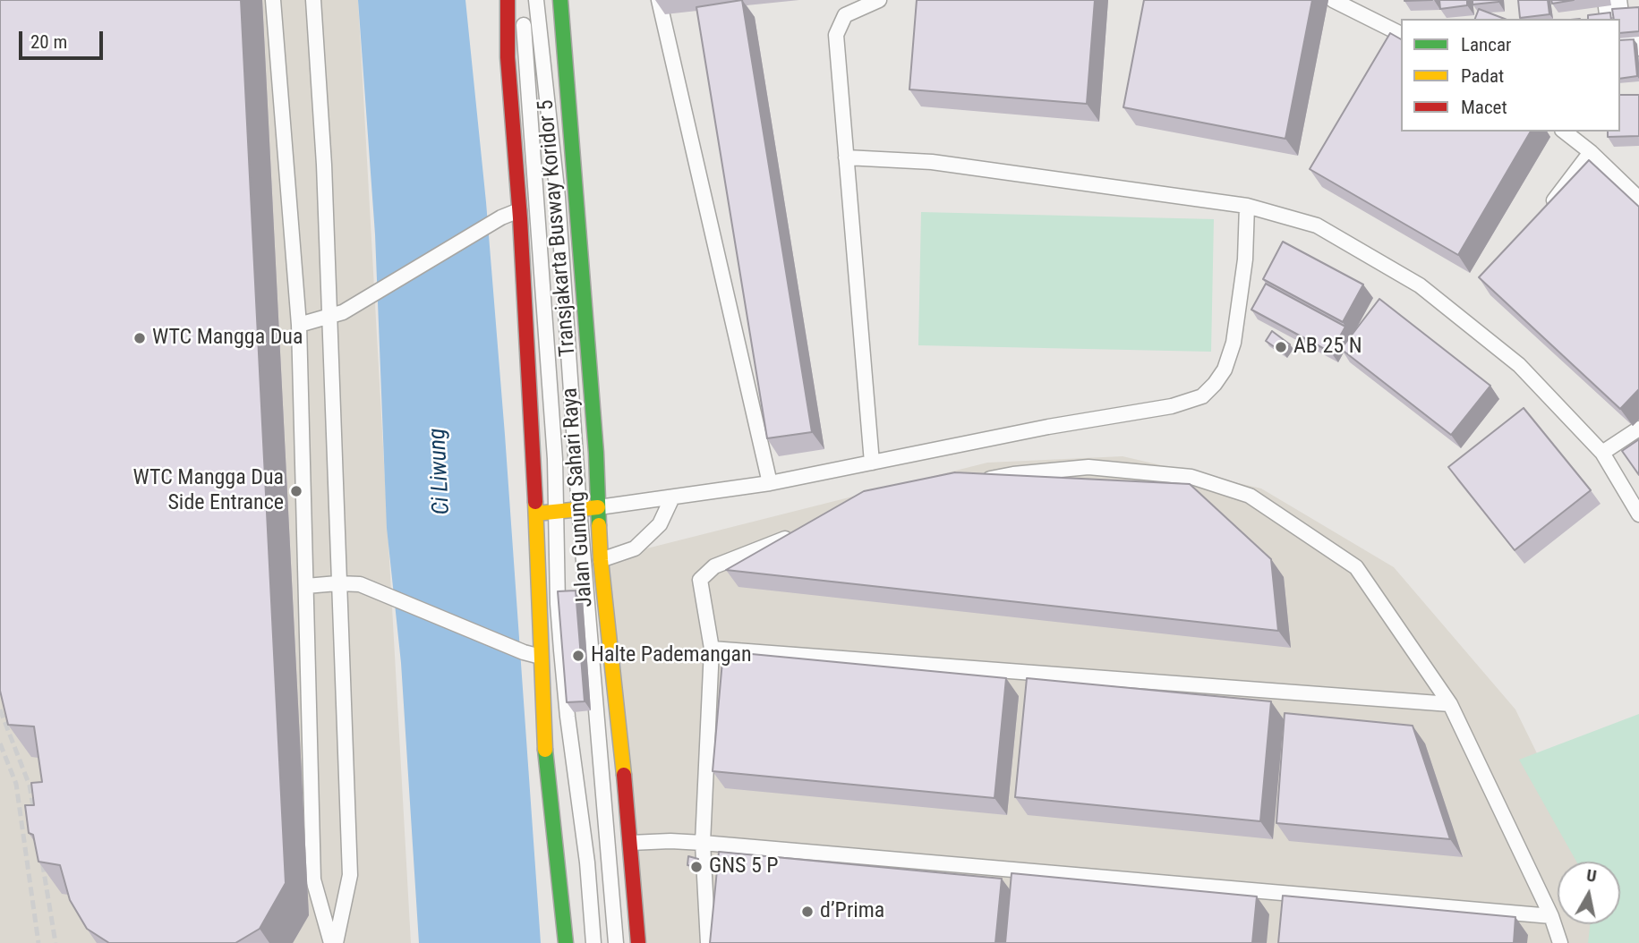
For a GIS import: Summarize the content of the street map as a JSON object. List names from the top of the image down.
{
  "streets": {
    "main road": ["Jalan Gunung Sahari Raya"],
    "lane": ["Transjakarta Busway Koridor 5"]
  },
  "water": ["Ci Liwung"],
  "places": [
    "WTC Mangga Dua",
    "AB 25 N",
    "WTC Mangga Dua Side Entrance",
    "Halte Pademangan",
    "GNS 5 P",
    "d’Prima"
  ],
  "legend": ["Lancar", "Padat", "Macet"],
  "scale_bar": "20 m",
  "north": "top"
}
